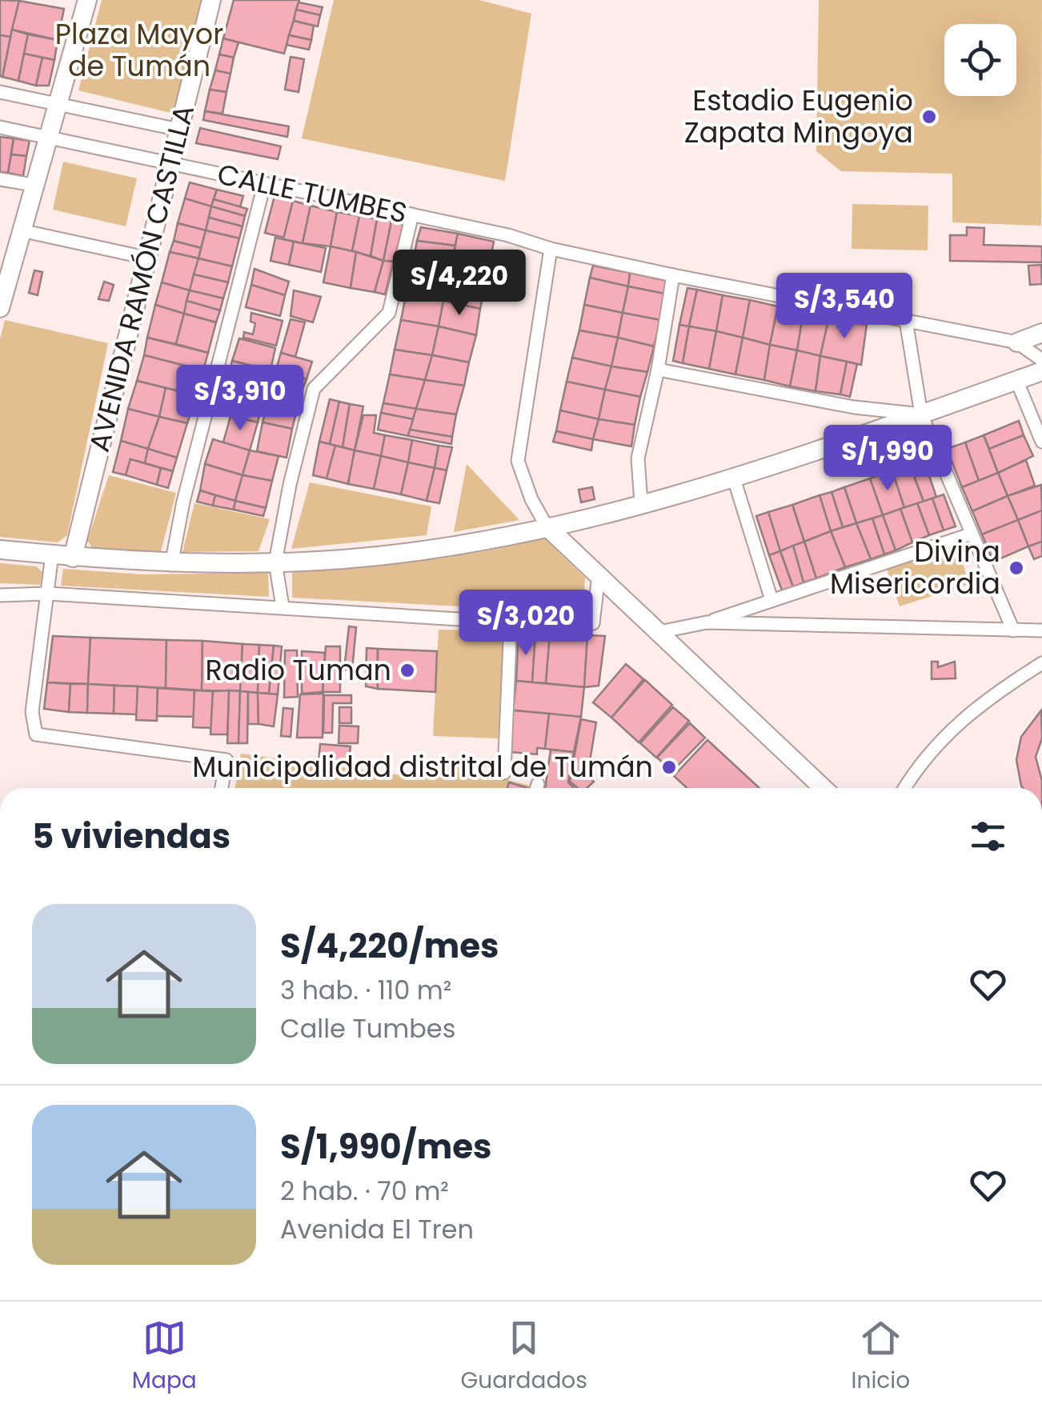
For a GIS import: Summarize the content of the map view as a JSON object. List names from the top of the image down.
{
  "streets": {
    "main road": ["AVENIDA RAMÓN CASTILLA"],
    "street": ["CALLE TUMBES"]
  },
  "crossings": [
    ["CALLE TUMBES", "AVENIDA RAMÓN CASTILLA"]
  ],
  "parks": ["Plaza Mayor de Tumán"],
  "places": [
    "Estadio Eugenio Zapata Mingoya",
    "Divina Misericordia",
    "Radio Tuman",
    "Municipalidad distrital de Tumán"
  ],
  "page": {
    "price": [
      "S/4,220",
      "S/3,540",
      "S/3,910",
      "S/1,990",
      "S/3,020"
    ],
    "heading": "5 viviendas",
    "list": [
      {
        "name": "S/4,220/mes",
        "note": "3 hab. · 110 m² · Calle Tumbes"
      },
      {
        "name": "S/1,990/mes",
        "note": "2 hab. · 70 m² · Avenida El Tren"
      }
    ],
    "tabs": ["Mapa", "Guardados", "Inicio"]
  }
}
